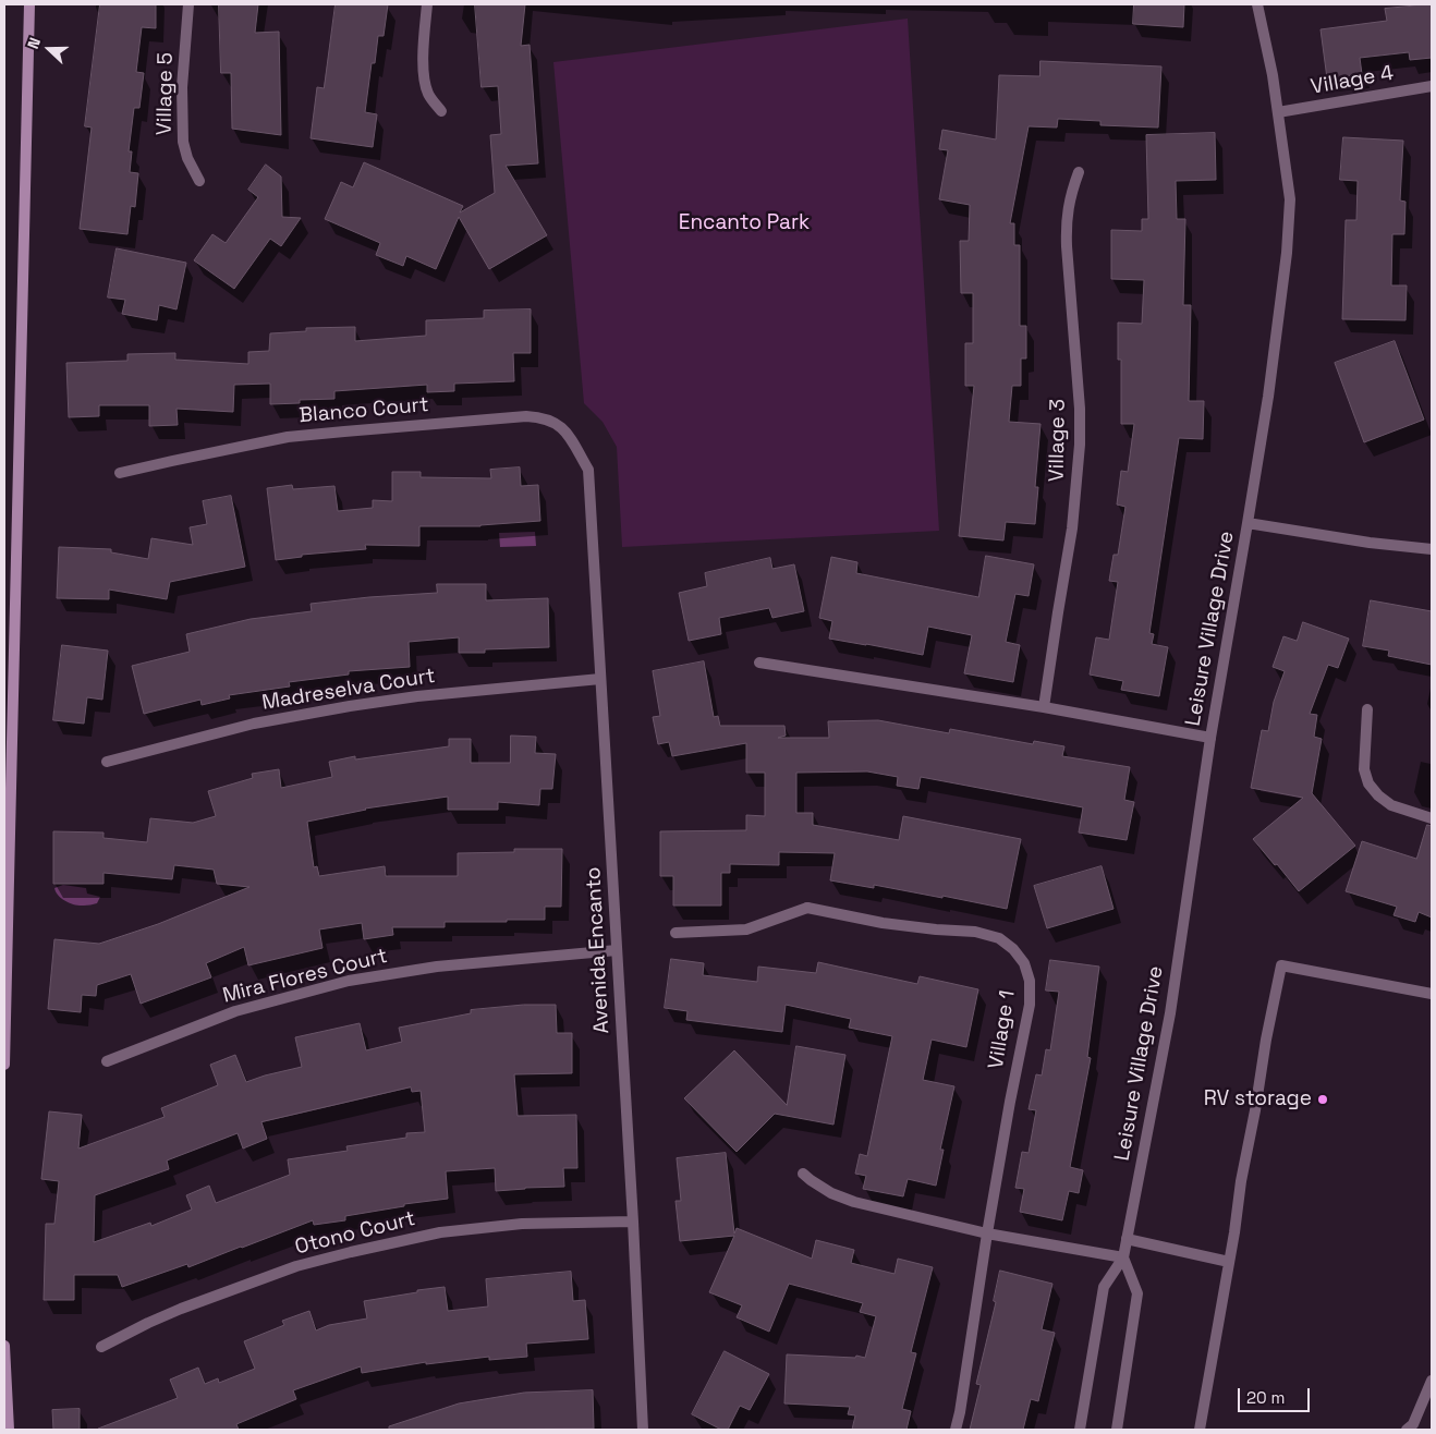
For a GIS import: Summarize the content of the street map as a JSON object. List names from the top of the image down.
{
  "streets": {
    "street": [
      "Village 4",
      "Village 5",
      "Blanco Court",
      "Village 3",
      "Leisure Village Drive",
      "Madreselva Court",
      "Avenida Encanto",
      "Mira Flores Court",
      "Village 1",
      "Otono Court"
    ]
  },
  "crossings": [
    ["Village 4", "Leisure Village Drive"],
    ["Blanco Court", "Avenida Encanto"],
    ["Madreselva Court", "Avenida Encanto"],
    ["Avenida Encanto", "Mira Flores Court"],
    ["Avenida Encanto", "Otono Court"]
  ],
  "parks": ["Encanto Park"],
  "places": ["RV storage"],
  "scale_bar": "20 m",
  "north": "left"
}
